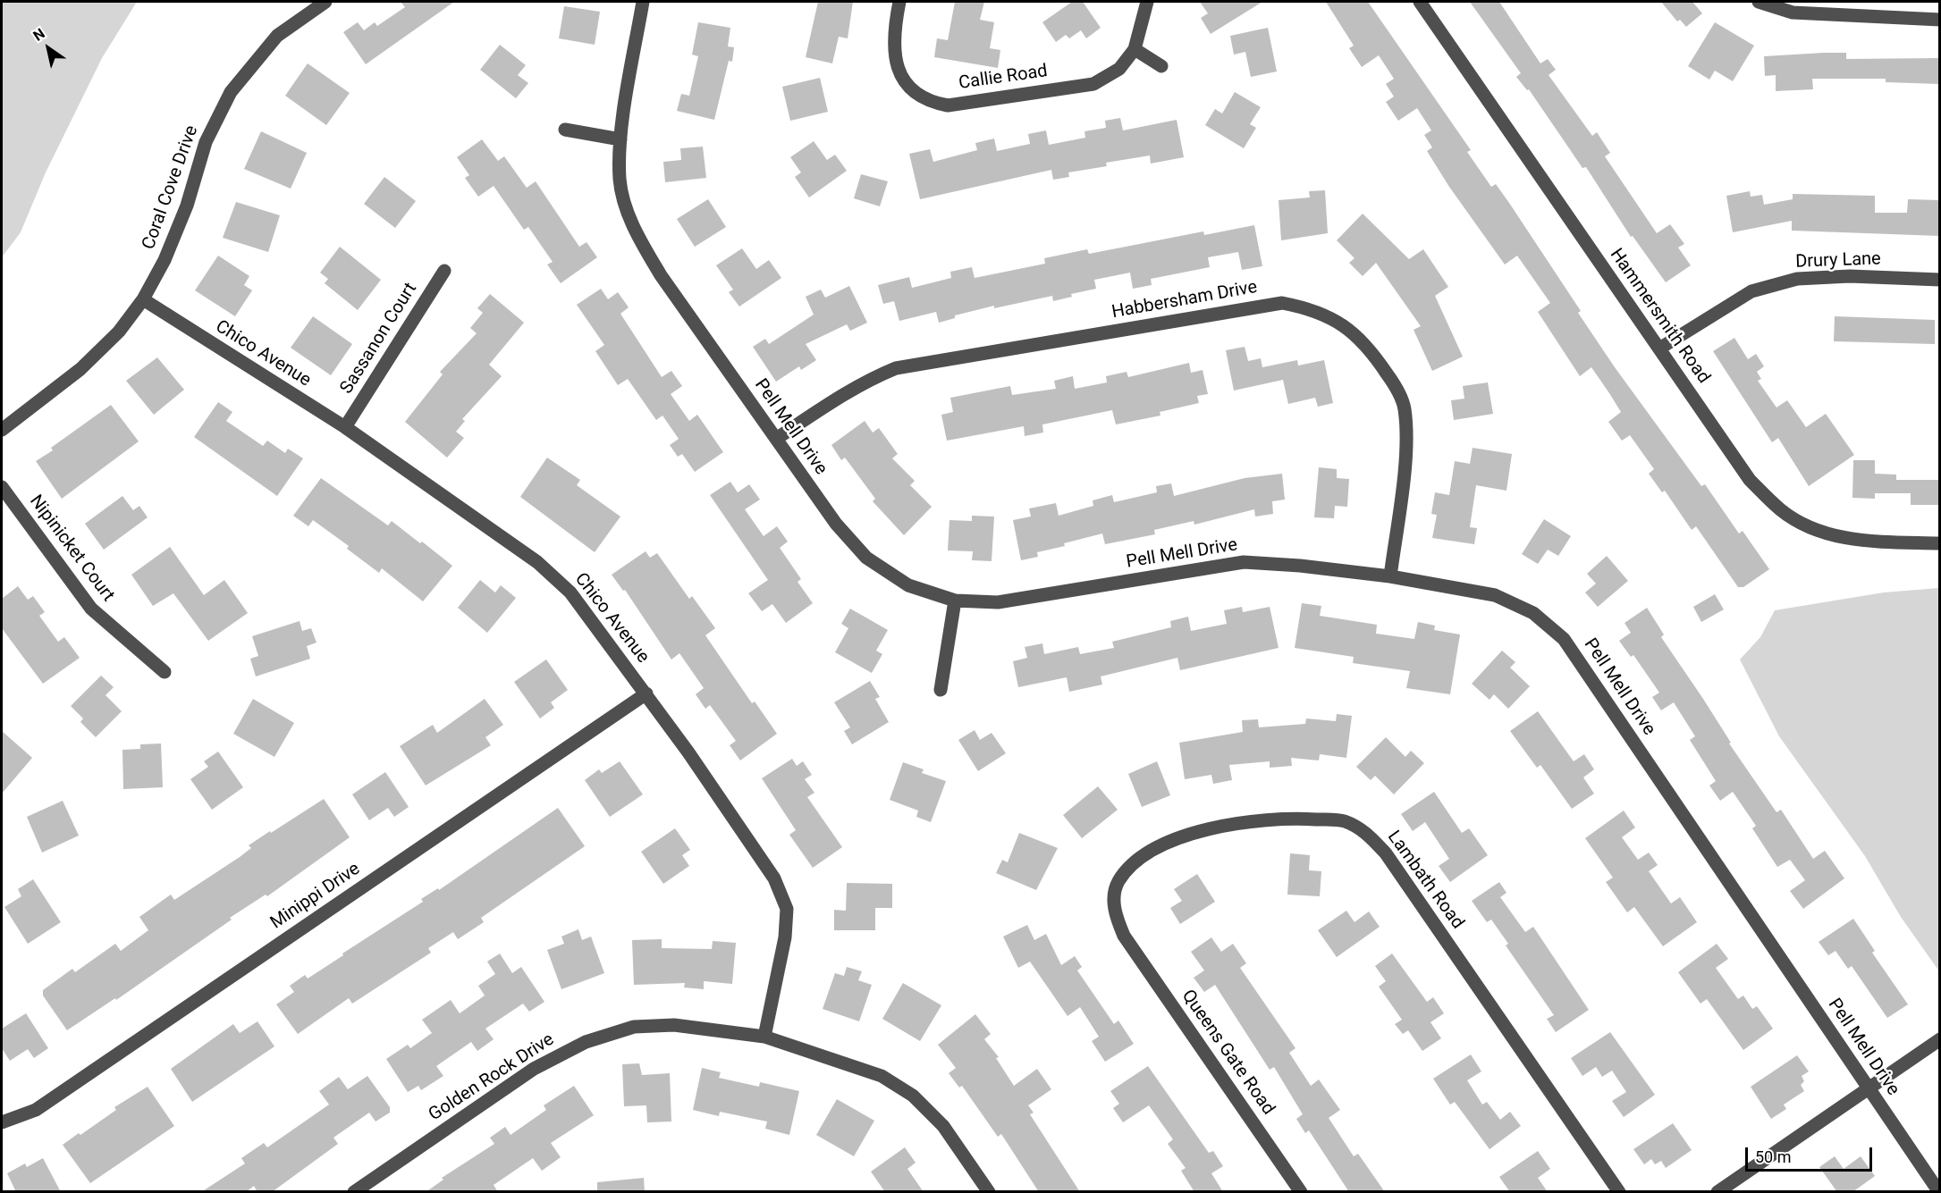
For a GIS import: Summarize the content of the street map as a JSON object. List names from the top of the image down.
{
  "streets": {
    "street": [
      "Callie Road",
      "Coral Cove Drive",
      "Drury Lane",
      "Habbersham Drive",
      "Hammersmith Road",
      "Sassanon Court",
      "Chico Avenue",
      "Pell Mell Drive",
      "Nipinicket Court",
      "Lambath Road",
      "Minippi Drive",
      "Queens Gate Road",
      "Golden Rock Drive"
    ]
  },
  "crossings": [
    ["Coral Cove Drive", "Chico Avenue"],
    ["Drury Lane", "Hammersmith Road"],
    ["Habbersham Drive", "Pell Mell Drive"],
    ["Sassanon Court", "Chico Avenue"],
    ["Chico Avenue", "Minippi Drive"],
    ["Chico Avenue", "Golden Rock Drive"],
    ["Lambath Road", "Queens Gate Road"]
  ],
  "scale_bar": "50 m",
  "north": "top left"
}
